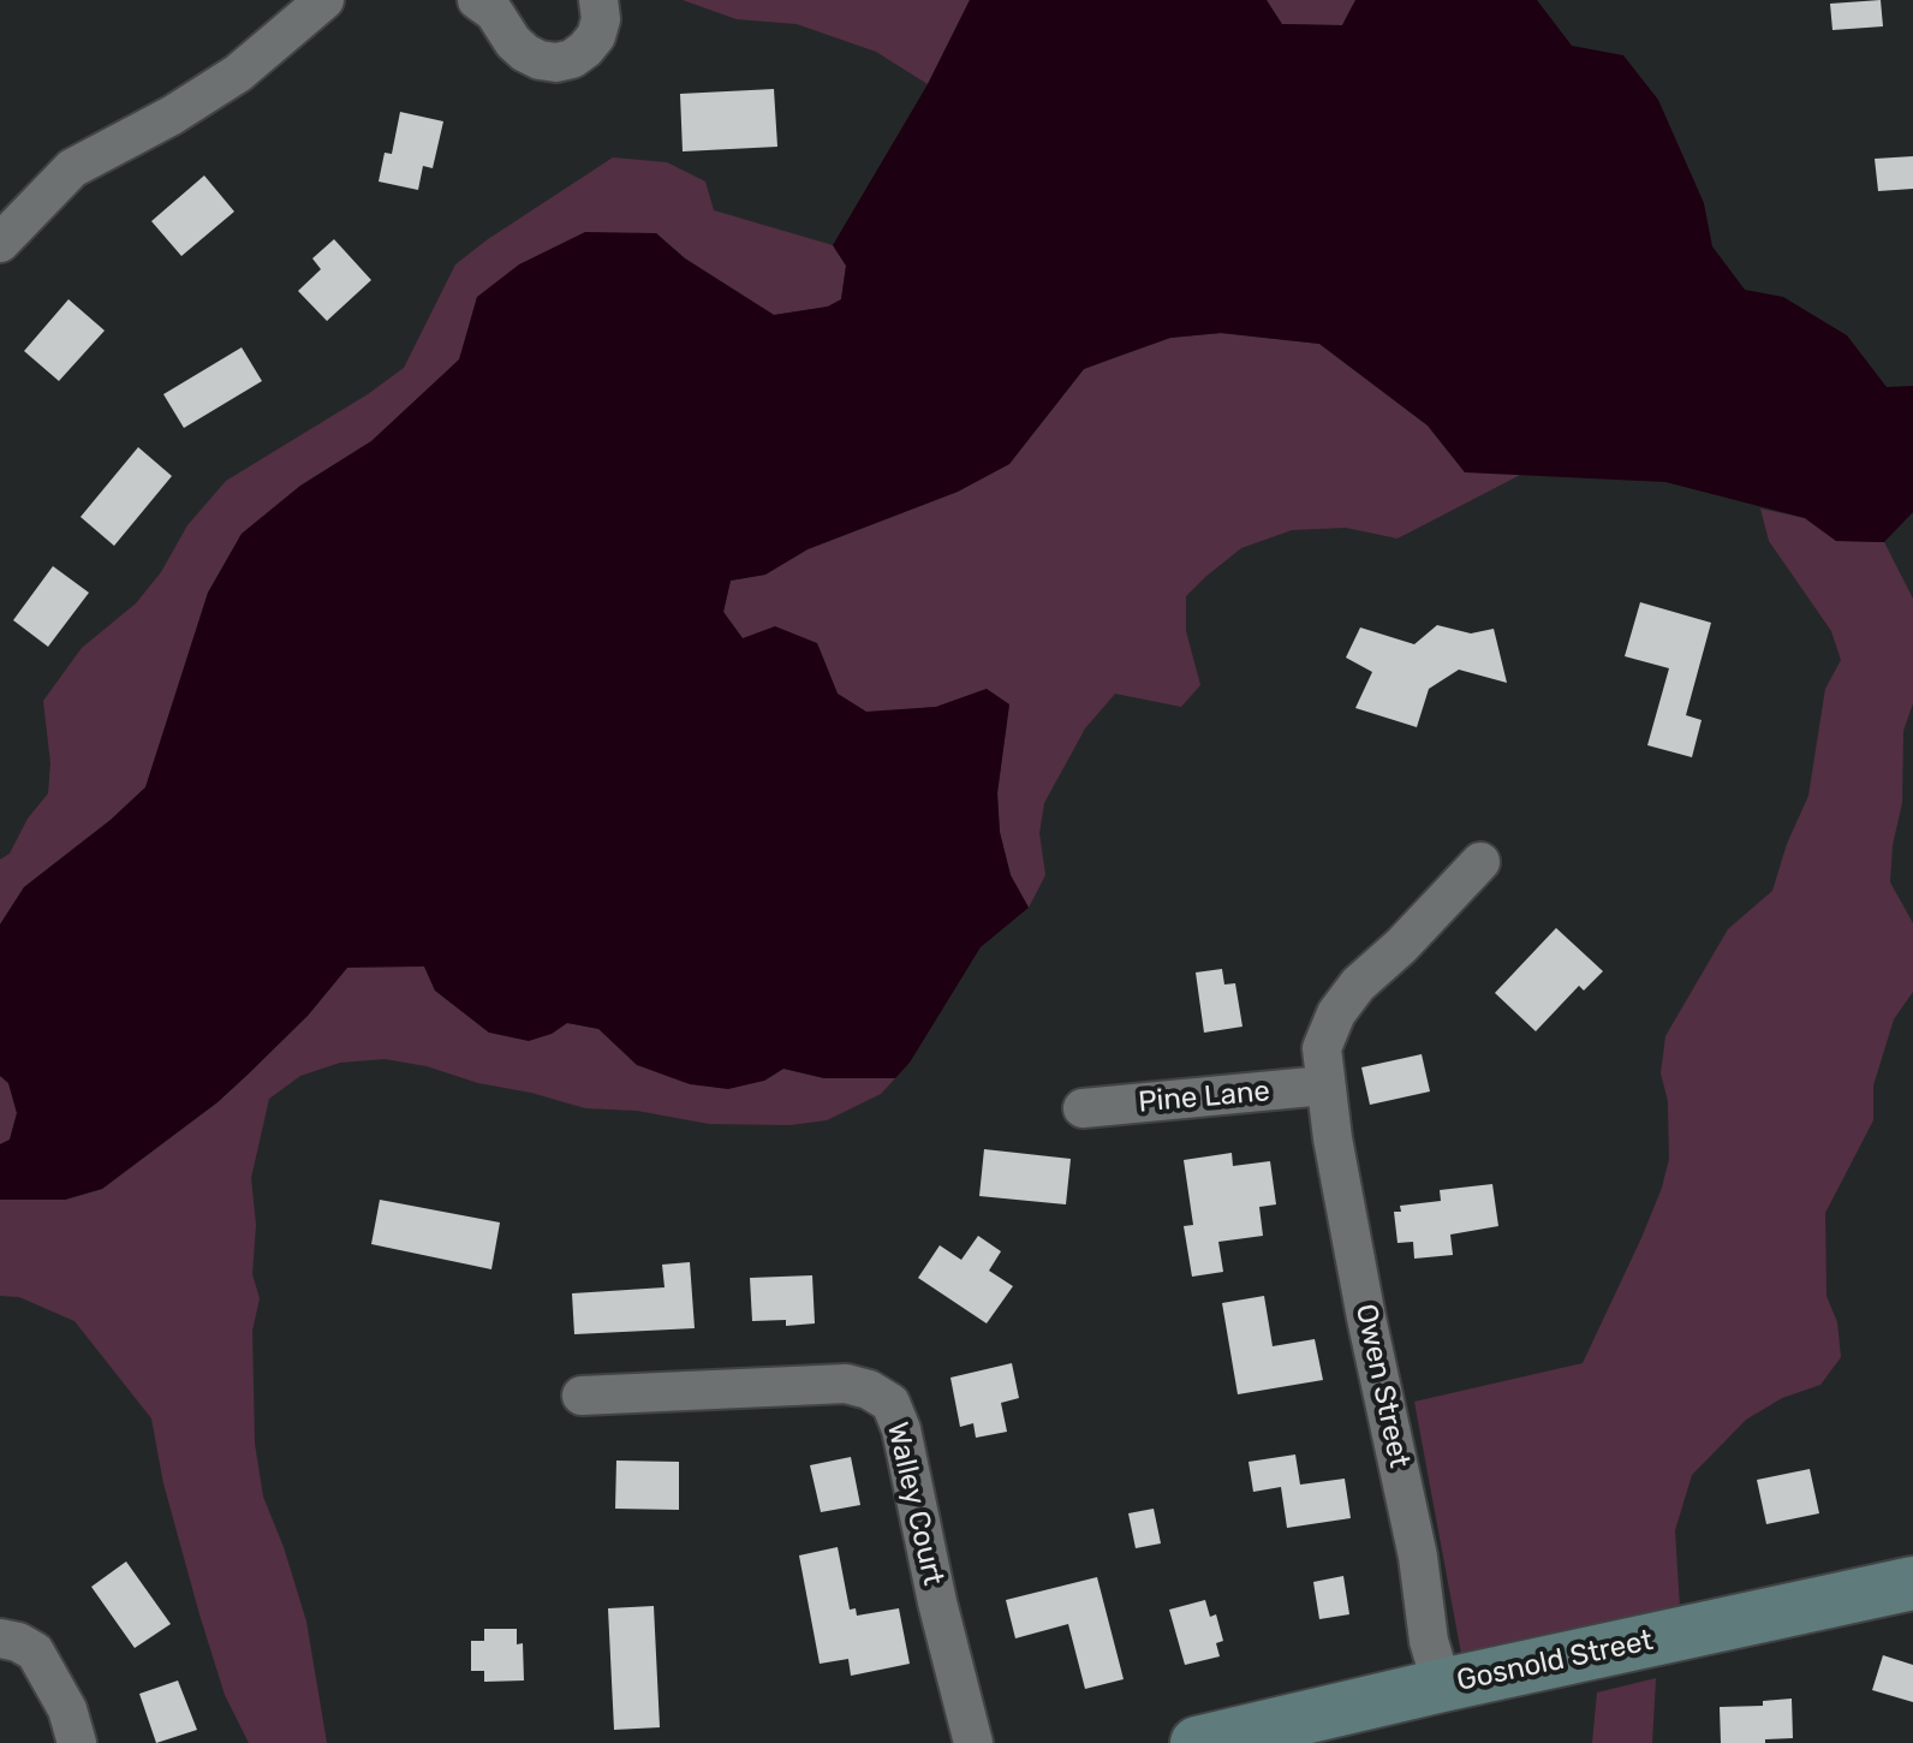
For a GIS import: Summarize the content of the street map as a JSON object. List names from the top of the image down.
{
  "streets": {
    "main road": ["Gosnold Street"],
    "street": ["Pine Lane", "Owen Street", "Walley Court"]
  },
  "crossings": [
    ["Pine Lane", "Owen Street"],
    ["Owen Street", "Gosnold Street"]
  ]
}
